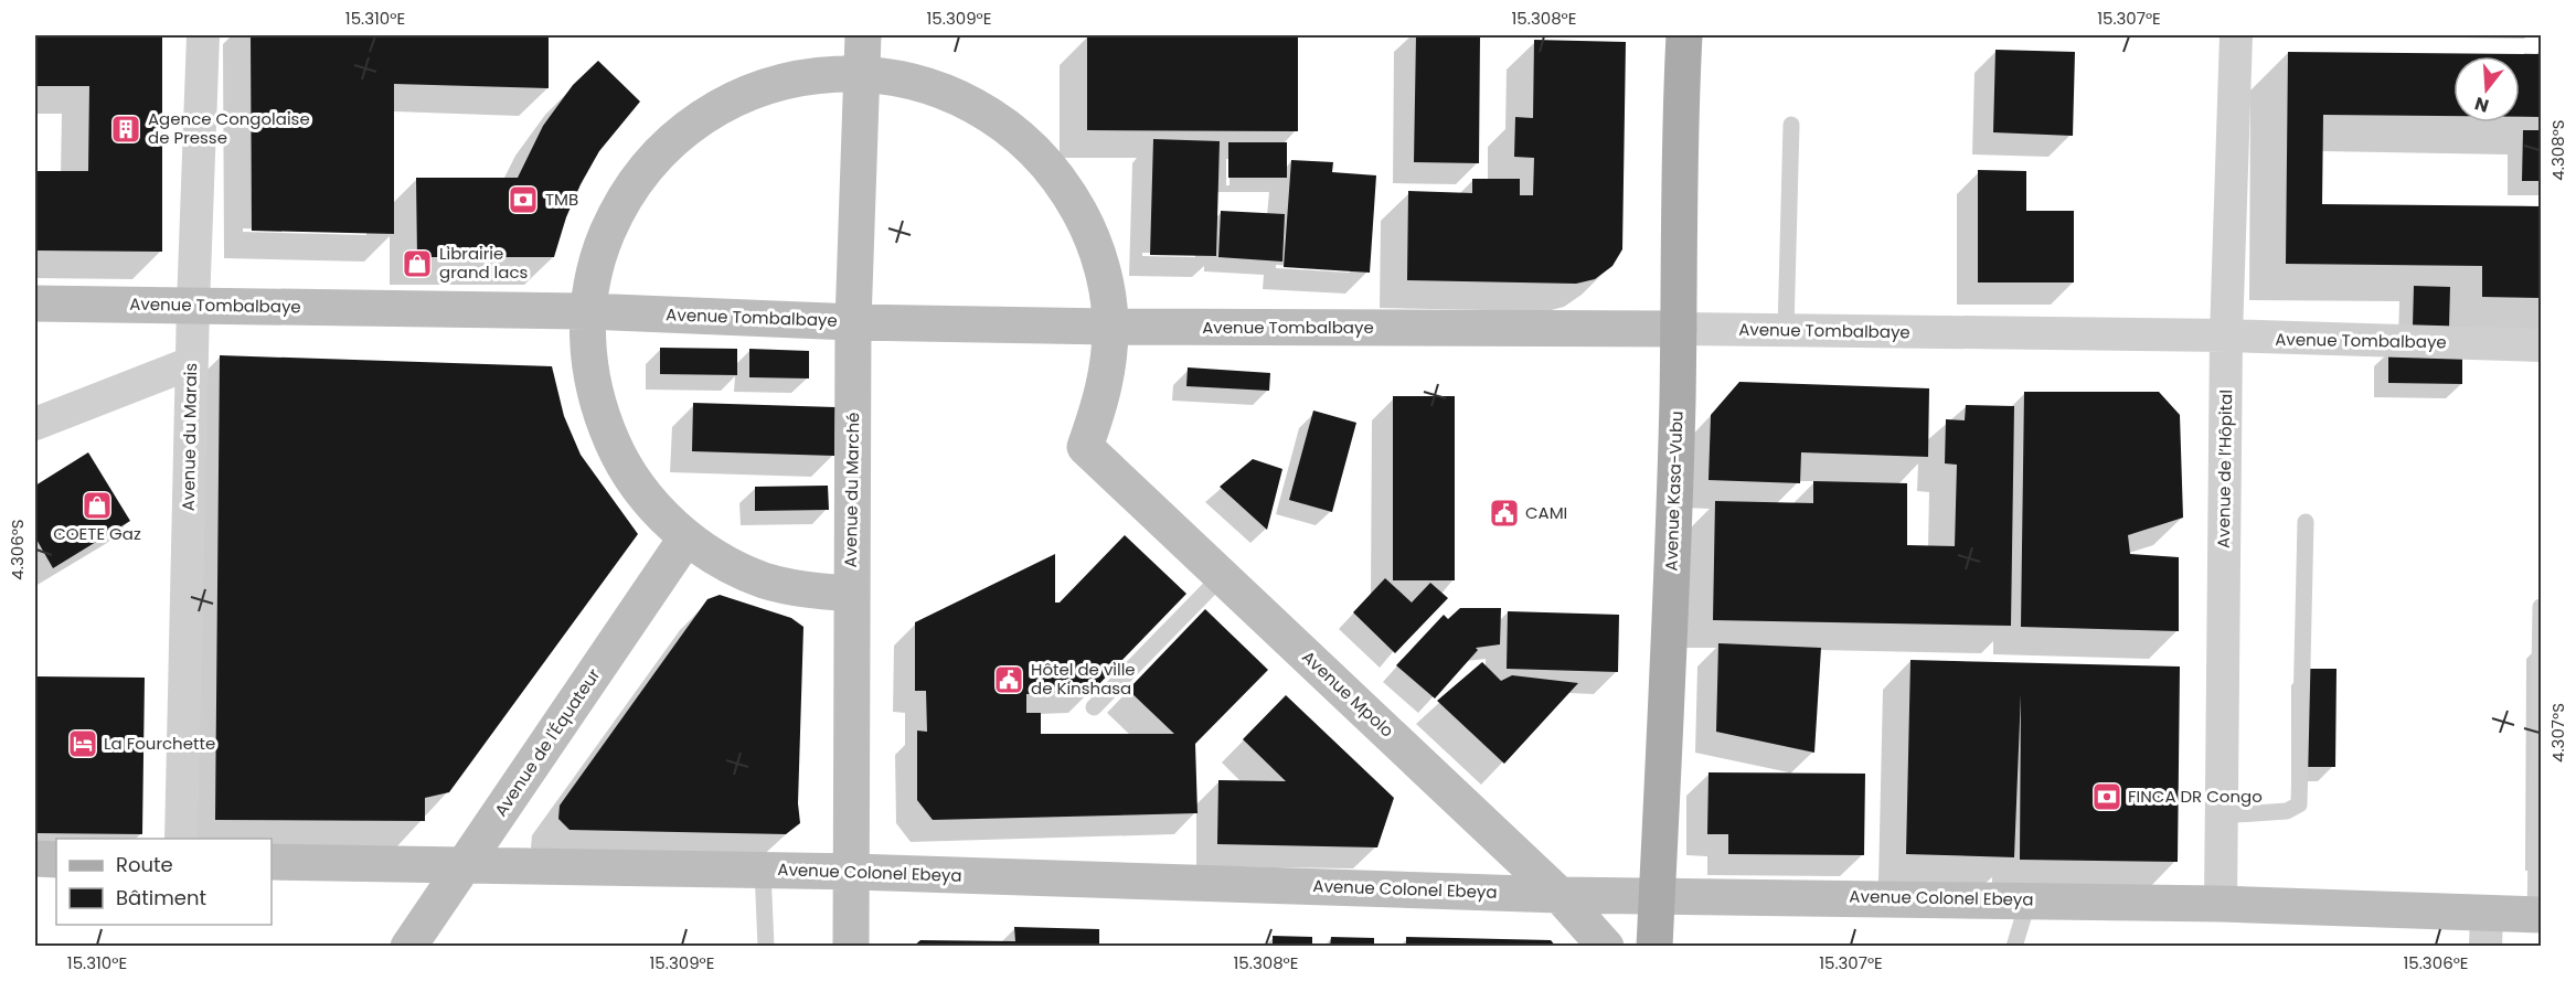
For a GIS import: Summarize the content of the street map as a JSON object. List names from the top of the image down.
{
  "streets": {
    "main road": ["Avenue Kasa-Vubu"],
    "street": [
      "Avenue Tombalbaye",
      "Avenue du Marais",
      "Avenue de l’Hôpital",
      "Avenue du Marché",
      "Avenue Mpolo",
      "Avenue de l'Équateur",
      "Avenue Colonel Ebeya"
    ]
  },
  "crossings": [
    ["Avenue Tombalbaye", "Avenue du Marais"],
    ["Avenue Tombalbaye", "Avenue de l’Hôpital"],
    ["Avenue Tombalbaye", "Avenue du Marché"],
    ["Avenue Tombalbaye", "Avenue Kasa-Vubu"],
    ["Avenue Tombalbaye", "Avenue Mpolo"],
    ["Avenue de l’Hôpital", "Avenue Colonel Ebeya"],
    ["Avenue du Marché", "Avenue Colonel Ebeya"],
    ["Avenue Kasa-Vubu", "Avenue Colonel Ebeya"],
    ["Avenue Mpolo", "Avenue Colonel Ebeya"],
    ["Avenue de l'Équateur", "Avenue Colonel Ebeya"]
  ],
  "places": {
    "building": ["Agence Congolaise de Presse"],
    "bank": ["TMB", "FINCA DR Congo"],
    "shop": ["Librairie grand lacs", "COETE Gaz"],
    "public building": ["CAMI", "Hôtel de ville de Kinshasa"],
    "hotel": ["La Fourchette"]
  },
  "legend": ["Route", "Bâtiment"],
  "north": "bottom",
  "coordinates": [
    "15.310°E",
    "15.309°E",
    "15.308°E",
    "15.307°E",
    "4.308°S",
    "4.306°S",
    "4.307°S",
    "15.306°E"
  ]
}
